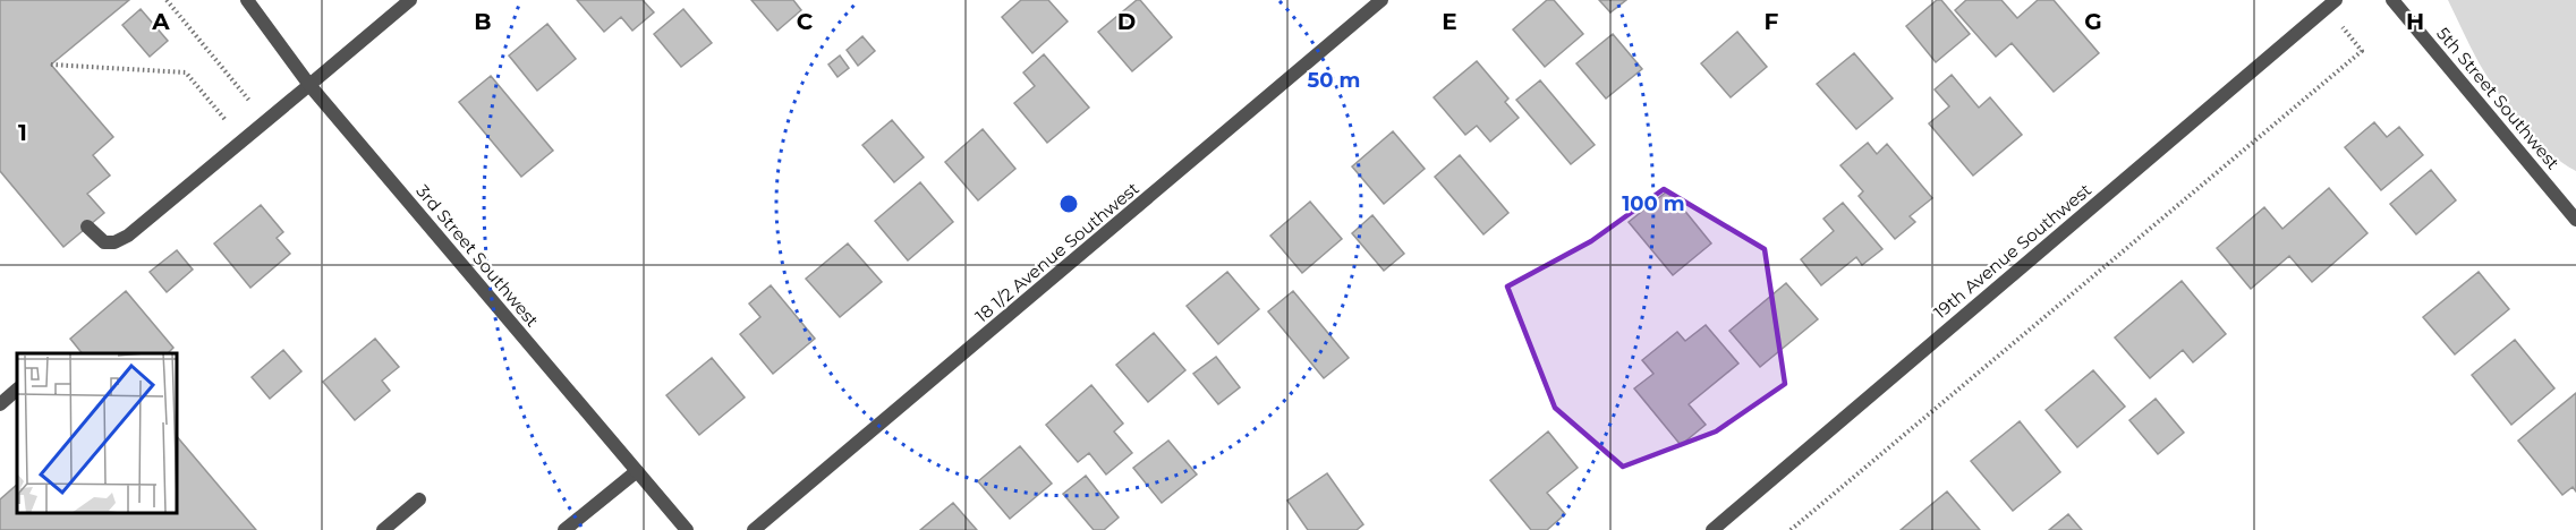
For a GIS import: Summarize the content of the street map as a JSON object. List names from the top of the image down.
{
  "streets": {
    "street": [
      "5th Street Southwest",
      "19th Avenue Southwest",
      "18 1/2 Avenue Southwest",
      "3rd Street Southwest"
    ]
  },
  "grid": {
    "columns": [
      "A",
      "B",
      "C",
      "D",
      "E",
      "F",
      "G",
      "H"
    ],
    "rows": ["1"]
  },
  "rings": ["50 m", "100 m"]
}
